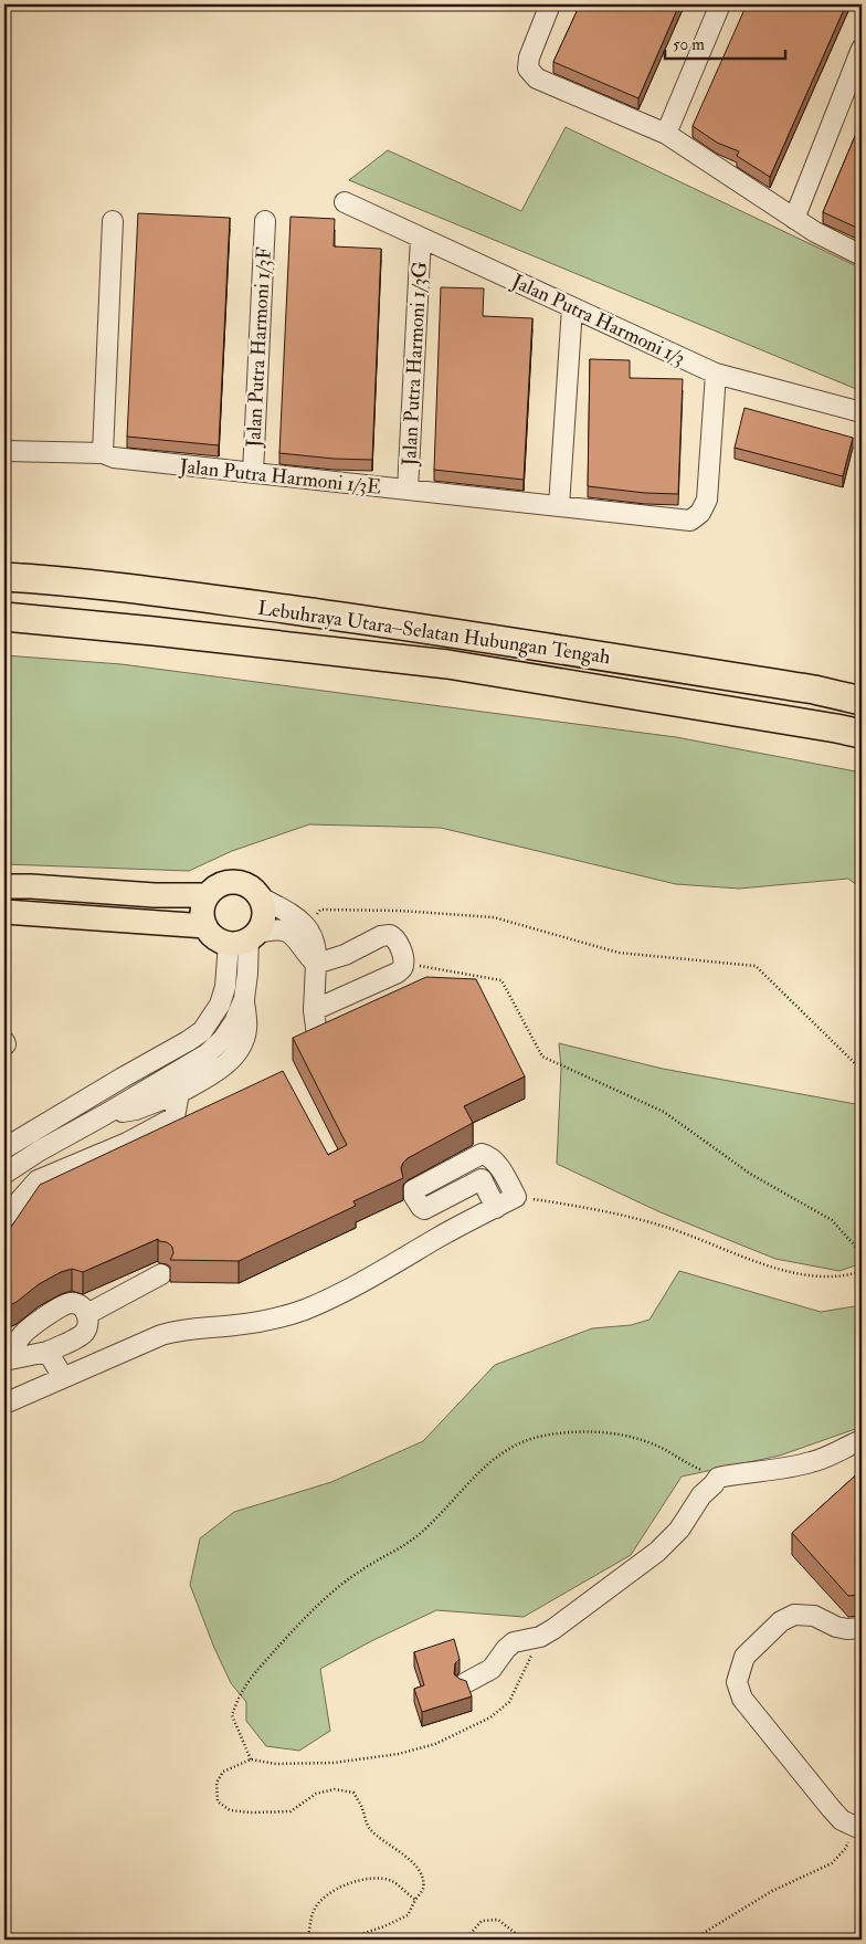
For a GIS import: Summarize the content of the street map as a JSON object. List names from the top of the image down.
{
  "streets": {
    "highway": ["Lebuhraya Utara–Selatan Hubungan Tengah"],
    "street": [
      "Jalan Putra Harmoni 1/3",
      "Jalan Putra Harmoni 1/3F",
      "Jalan Putra Harmoni 1/3G",
      "Jalan Putra Harmoni 1/3E"
    ]
  },
  "crossings": [
    ["Jalan Putra Harmoni 1/3", "Jalan Putra Harmoni 1/3G"],
    ["Jalan Putra Harmoni 1/3", "Jalan Putra Harmoni 1/3E"],
    ["Jalan Putra Harmoni 1/3F", "Jalan Putra Harmoni 1/3E"],
    ["Jalan Putra Harmoni 1/3G", "Jalan Putra Harmoni 1/3E"]
  ],
  "scale_bar": "50 m"
}
